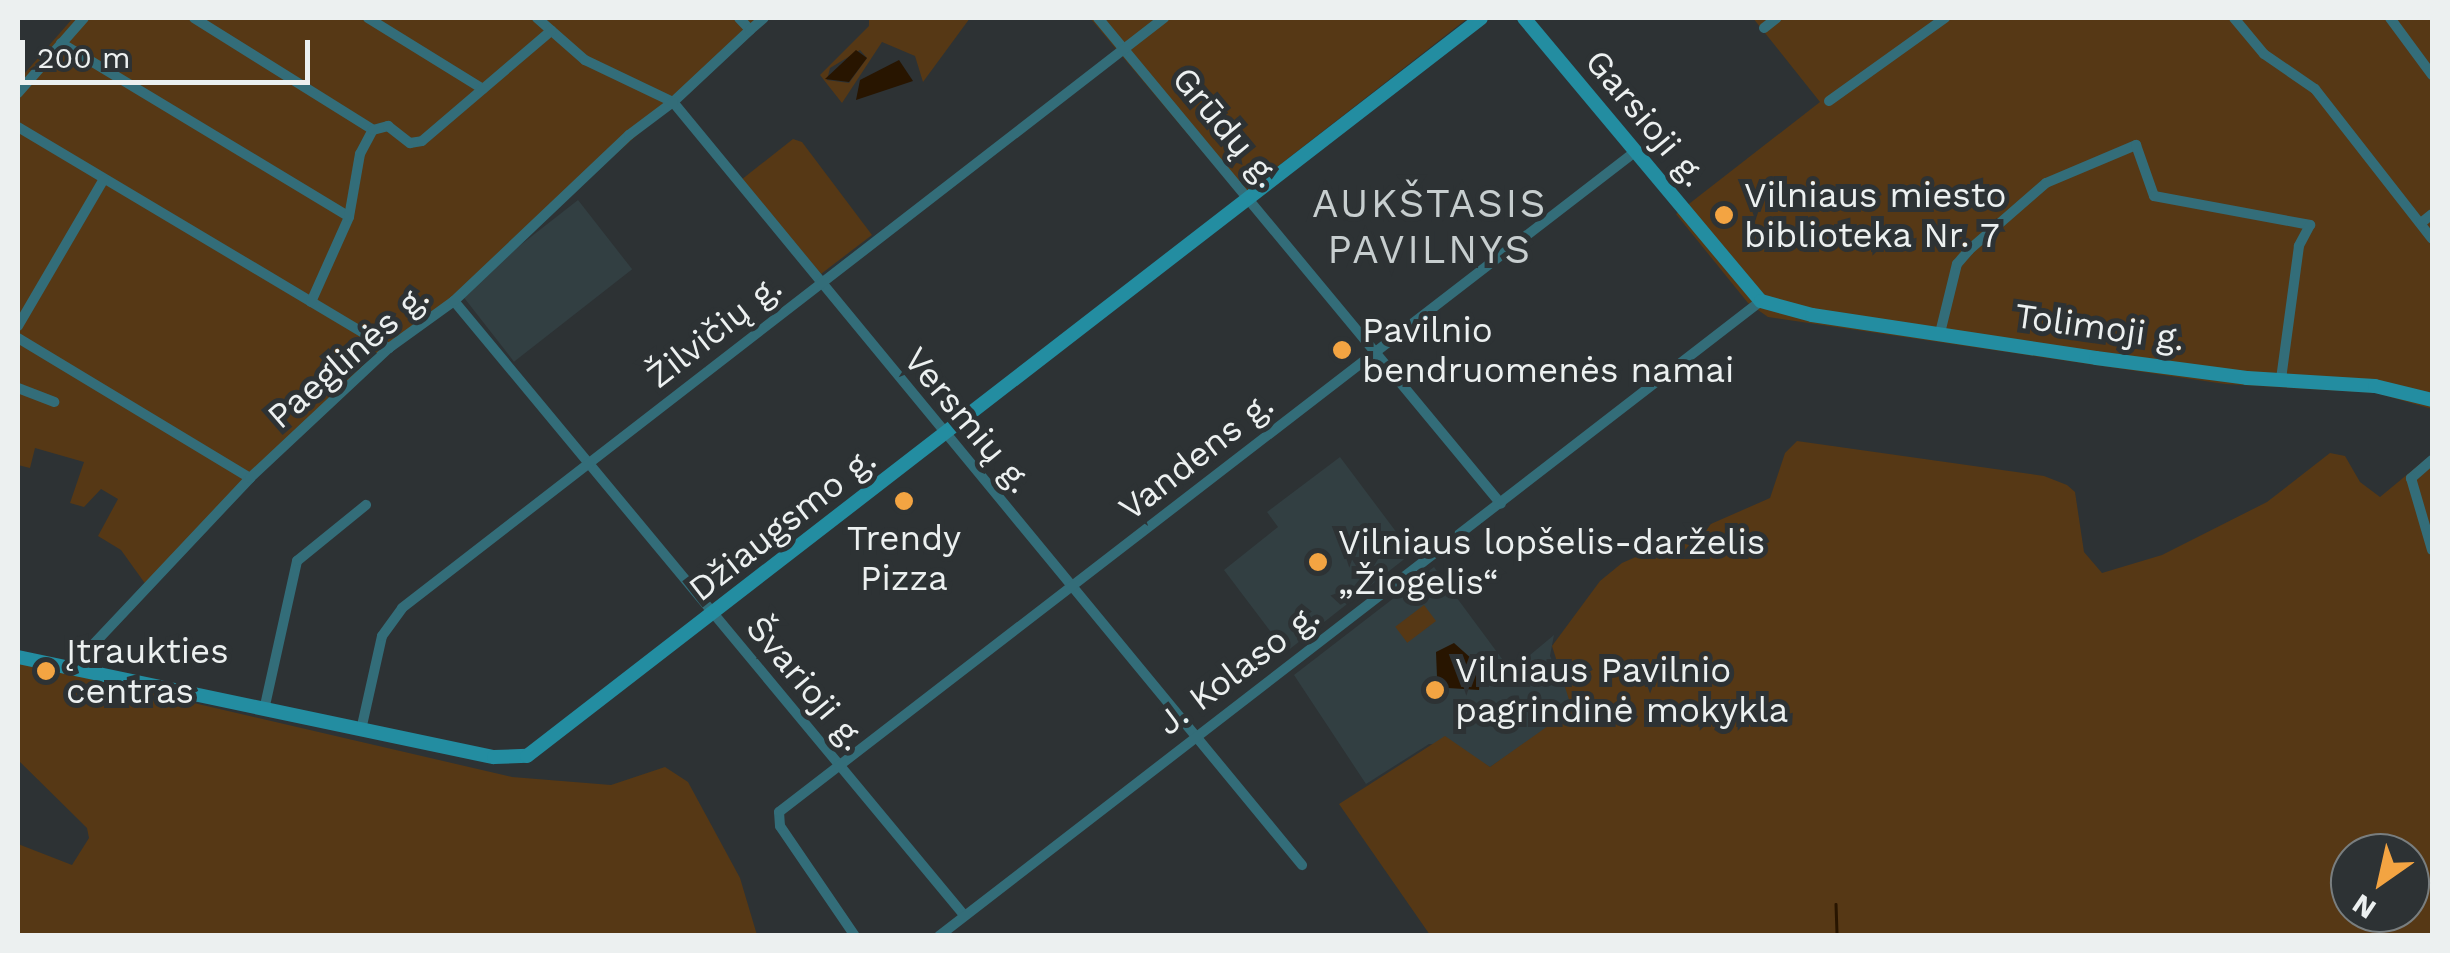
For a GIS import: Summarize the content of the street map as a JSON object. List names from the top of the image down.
{
  "streets": {
    "street": [
      "Garsioji g.",
      "Grūdų g.",
      "Tolimoji g.",
      "Žilvičių g.",
      "Paeglinės g.",
      "Versmių g.",
      "Vandens g.",
      "Džiaugsmo g.",
      "J. Kolaso g.",
      "Švarioji g."
    ]
  },
  "crossings": [
    ["Garsioji g.", "Tolimoji g."],
    ["Garsioji g.", "Vandens g."],
    ["Garsioji g.", "J. Kolaso g."],
    ["Grūdų g.", "Žilvičių g."],
    ["Grūdų g.", "Vandens g."],
    ["Grūdų g.", "Džiaugsmo g."],
    ["Grūdų g.", "J. Kolaso g."],
    ["Tolimoji g.", "J. Kolaso g."],
    ["Žilvičių g.", "Versmių g."],
    ["Žilvičių g.", "Džiaugsmo g."],
    ["Žilvičių g.", "Švarioji g."],
    ["Paeglinės g.", "Versmių g."],
    ["Paeglinės g.", "Džiaugsmo g."],
    ["Paeglinės g.", "Švarioji g."],
    ["Versmių g.", "Vandens g."],
    ["Versmių g.", "Džiaugsmo g."],
    ["Versmių g.", "J. Kolaso g."],
    ["Vandens g.", "Švarioji g."],
    ["Džiaugsmo g.", "Švarioji g."],
    ["J. Kolaso g.", "Švarioji g."]
  ],
  "districts": ["AUKŠTASIS PAVILNYS"],
  "places": [
    "Vilniaus miesto biblioteka Nr. 7",
    "Pavilnio bendruomenės namai",
    "Trendy Pizza",
    "Vilniaus lopšelis-darželis „Žiogelis“",
    "Įtraukties centras",
    "Vilniaus Pavilnio pagrindinė mokykla"
  ],
  "scale_bar": "200 m",
  "north": "bottom left"
}
